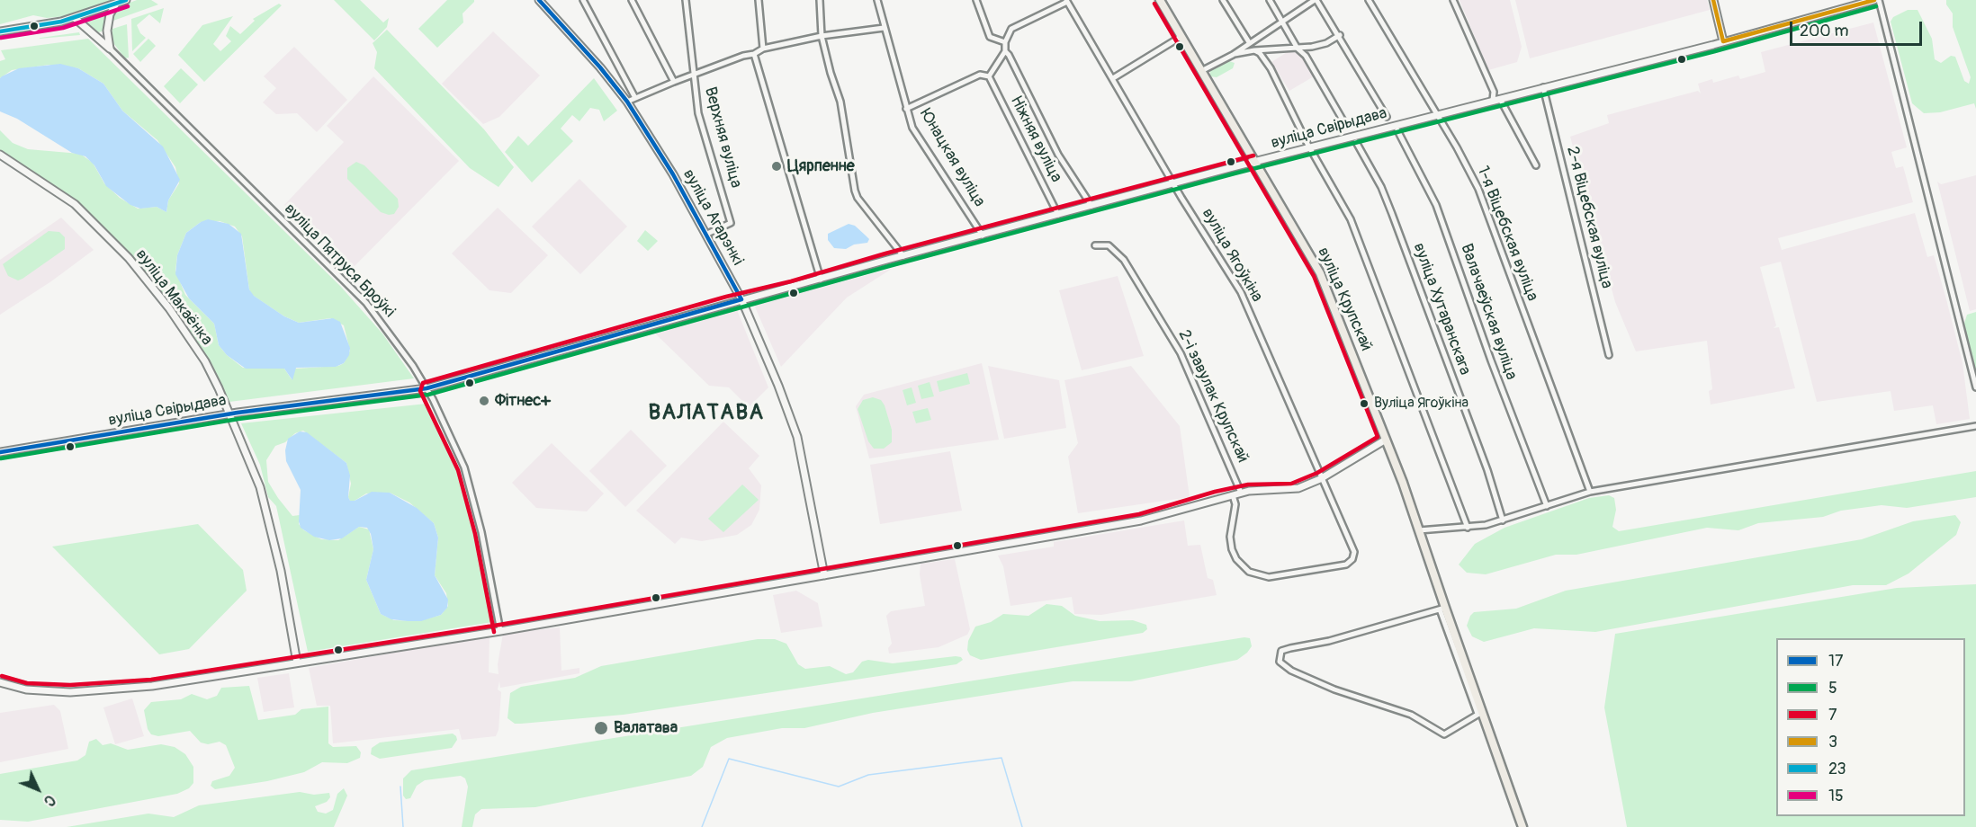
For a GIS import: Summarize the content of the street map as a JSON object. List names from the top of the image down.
{
  "streets": {
    "main road": ["вуліца Крупскай"],
    "street": [
      "вуліца Свірыдава",
      "Верхняя вуліца",
      "Ніжняя вуліца",
      "Юнацкая вуліца",
      "вуліца Агарэнкі",
      "2-я Віцебская вуліца",
      "1-я Віцебская вуліца",
      "вуліца Ягоўкіна",
      "вуліца Пятруся Броўкі",
      "вуліца Макаёнка",
      "вуліца Хутаранскага",
      "Валачаеўская вуліца",
      "2-і завулак Крупскай"
    ]
  },
  "crossings": [
    ["вуліца Свірыдава", "Ніжняя вуліца"],
    ["вуліца Свірыдава", "Юнацкая вуліца"],
    ["вуліца Свірыдава", "вуліца Агарэнкі"],
    ["вуліца Свірыдава", "2-я Віцебская вуліца"],
    ["вуліца Свірыдава", "1-я Віцебская вуліца"],
    ["вуліца Свірыдава", "вуліца Ягоўкіна"],
    ["вуліца Свірыдава", "вуліца Пятруся Броўкі"],
    ["вуліца Свірыдава", "вуліца Макаёнка"],
    ["вуліца Свірыдава", "вуліца Крупскай"],
    ["Верхняя вуліца", "вуліца Агарэнкі"]
  ],
  "districts": ["ВАЛАТАВА"],
  "places": [
    "Цярпенне",
    "Фітнес+",
    "Вуліца Ягоўкіна",
    "Валатава"
  ],
  "lines": [
    "transit line 17",
    "transit line 3",
    "transit line 23",
    "transit line 7",
    "transit line 5",
    "transit line 15"
  ],
  "legend": [
    "17",
    "5",
    "7",
    "3",
    "23",
    "15"
  ],
  "scale_bar": "200 m",
  "north": "bottom right"
}
